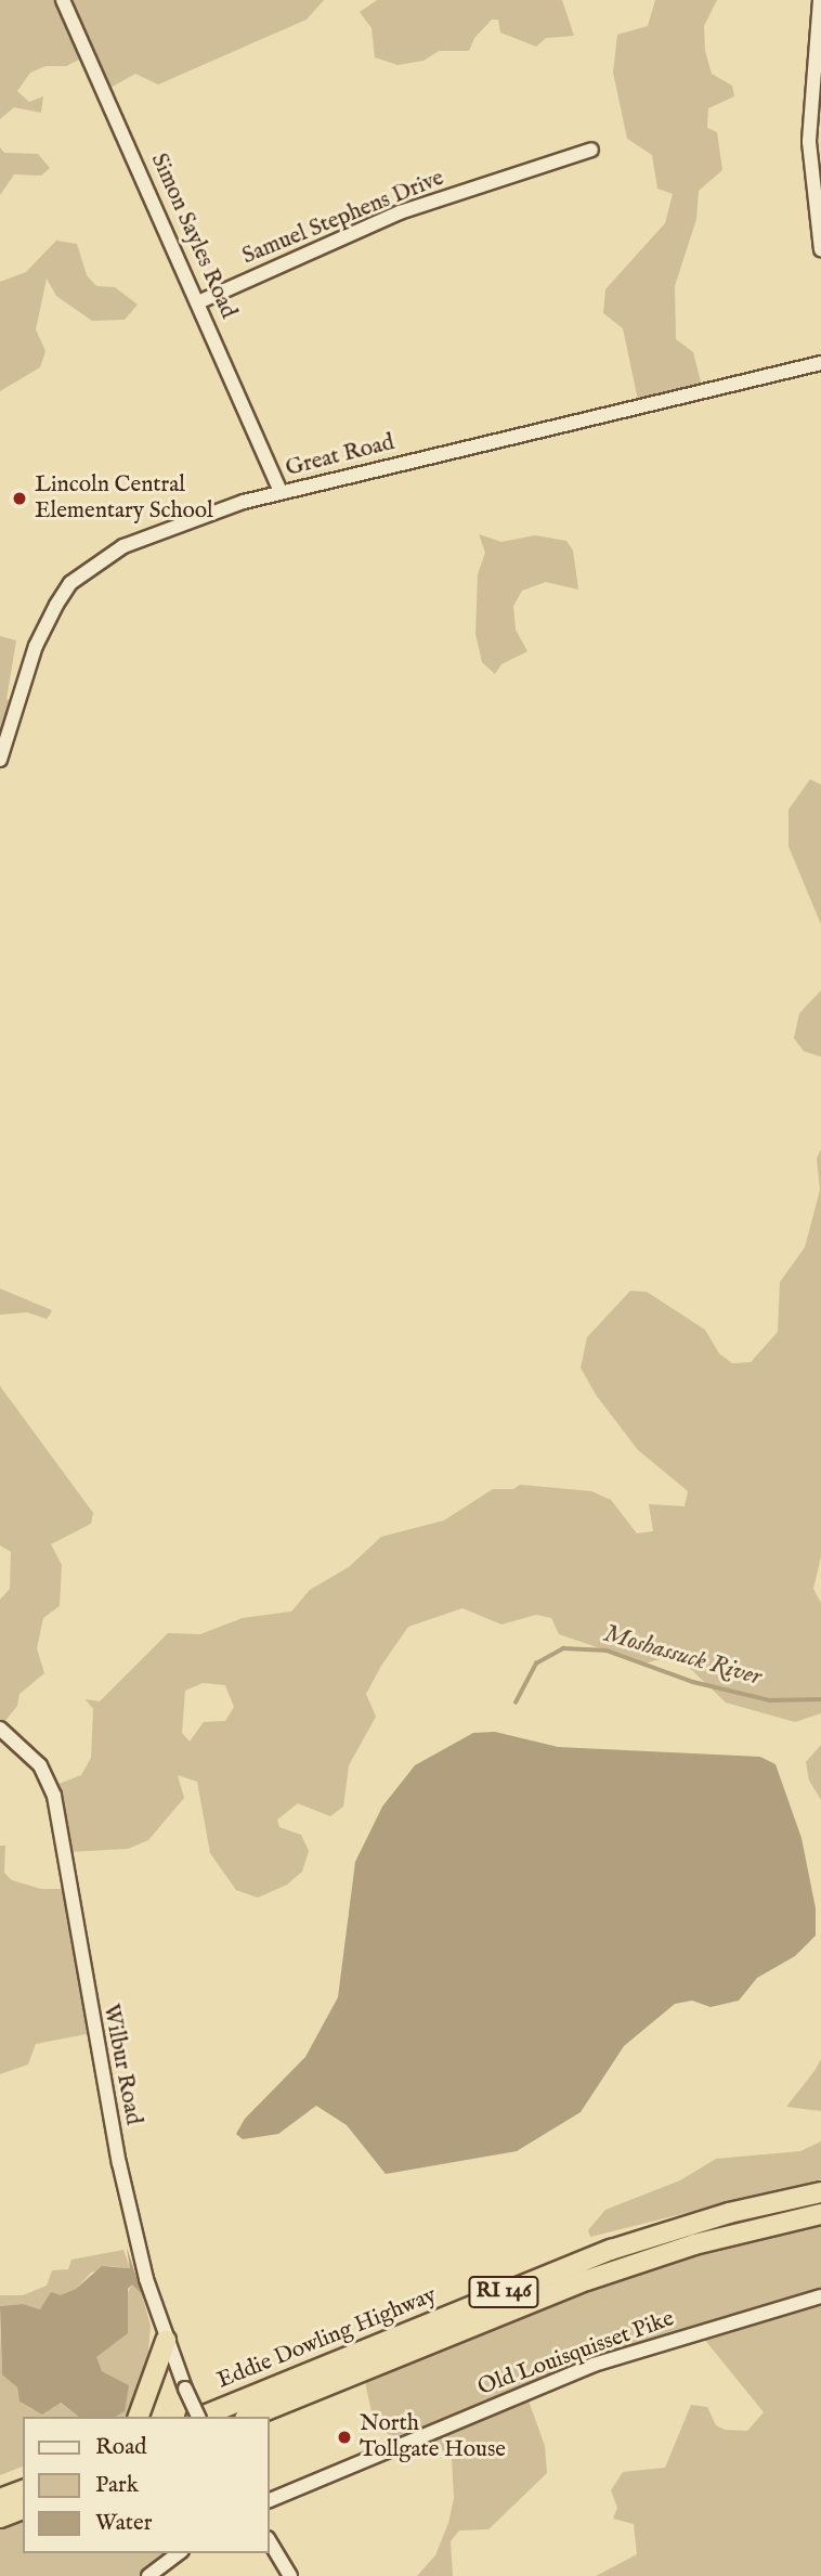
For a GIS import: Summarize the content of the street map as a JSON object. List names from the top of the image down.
{
  "streets": {
    "highway": ["RI 146", "Eddie Dowling Highway"],
    "street": [
      "Samuel Stephens Drive",
      "Simon Sayles Road",
      "Great Road",
      "Wilbur Road",
      "Old Louisquisset Pike"
    ]
  },
  "crossings": [
    ["Samuel Stephens Drive", "Simon Sayles Road"],
    ["Simon Sayles Road", "Great Road"]
  ],
  "water": ["Moshassuck River"],
  "places": ["Lincoln Central Elementary School", "North Tollgate House"],
  "legend": ["Road", "Park", "Water"]
}
